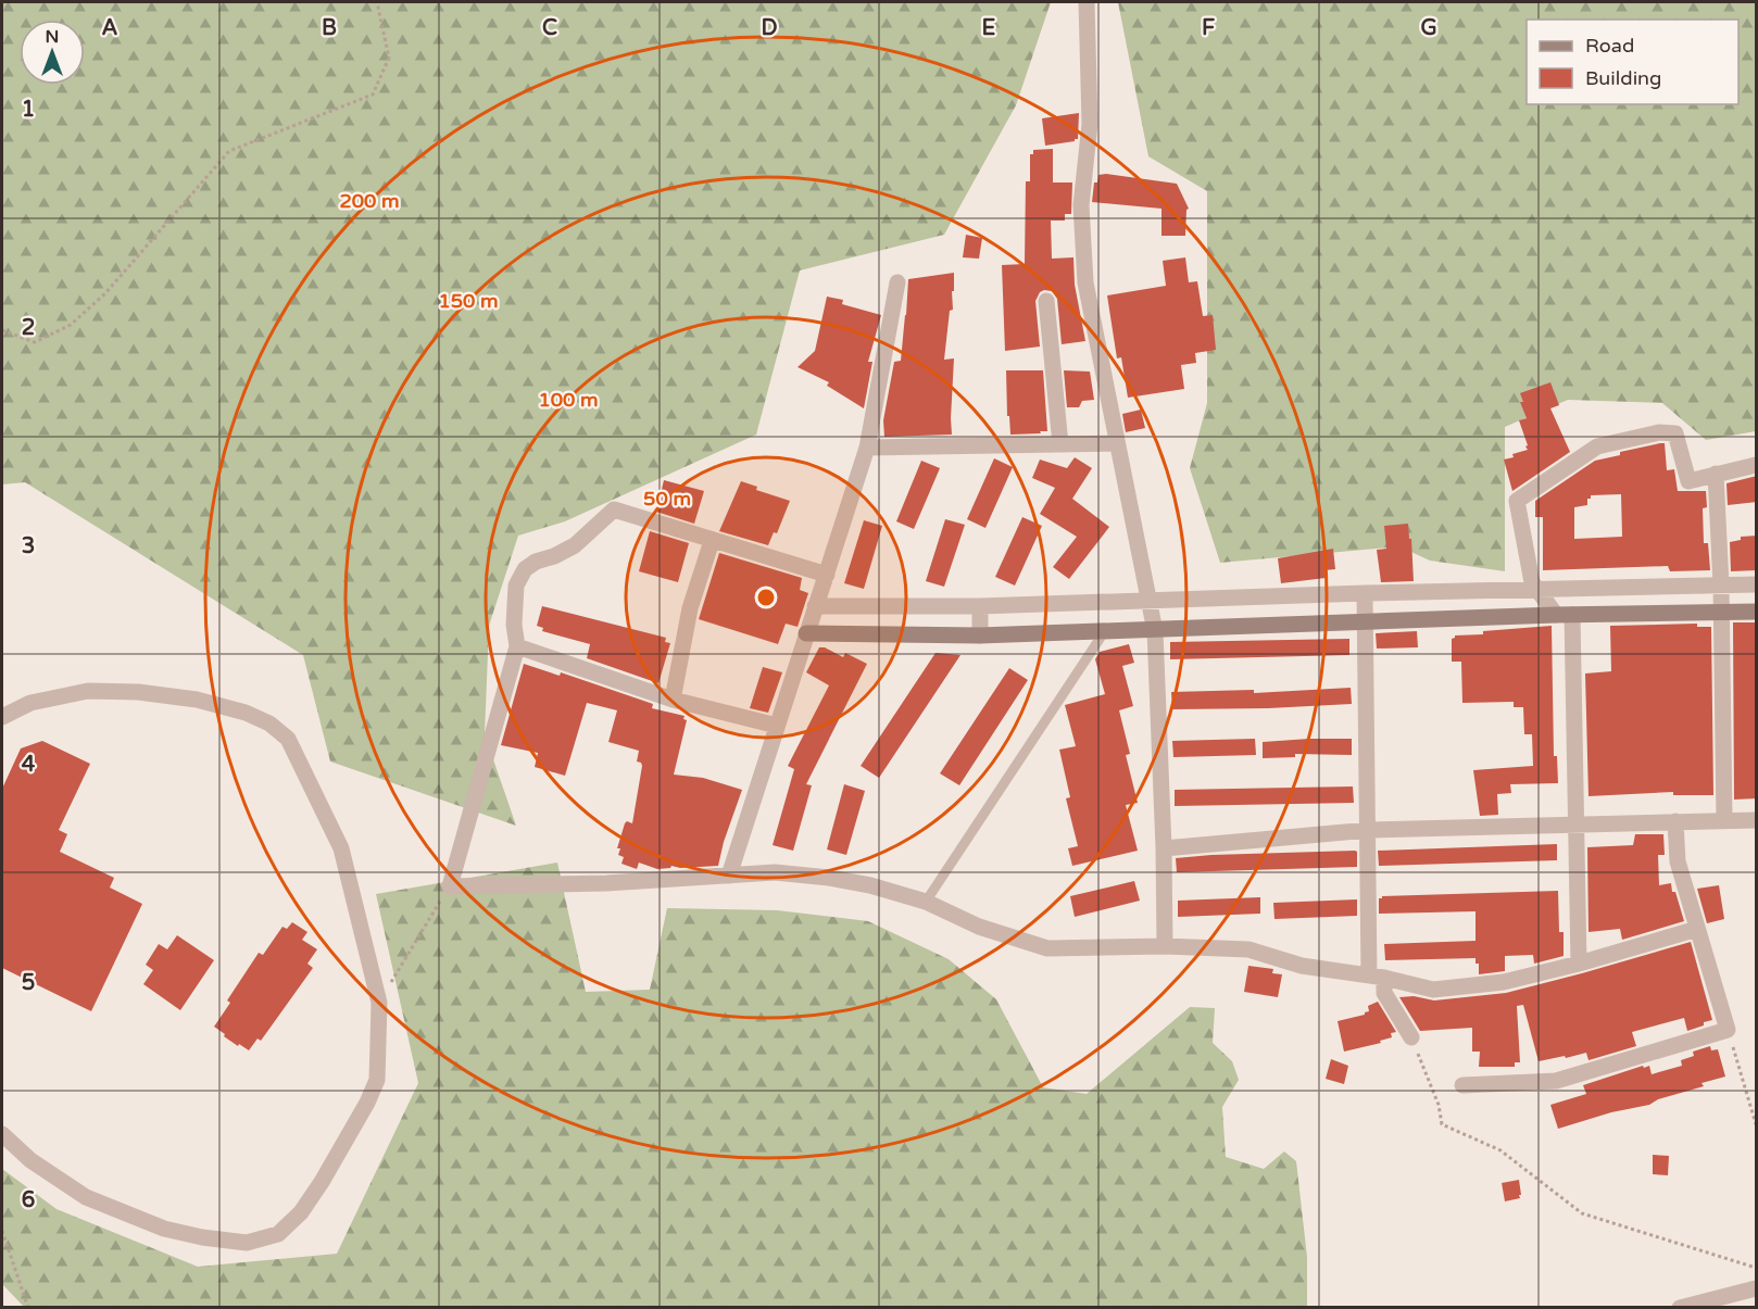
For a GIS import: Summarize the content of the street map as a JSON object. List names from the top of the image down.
{
  "legend": ["Road", "Building"],
  "north": "top",
  "grid": {
    "columns": [
      "A",
      "B",
      "C",
      "D",
      "E",
      "F",
      "G"
    ],
    "rows": [
      "1",
      "2",
      "3",
      "4",
      "5",
      "6"
    ]
  },
  "rings": [
    "200 m",
    "150 m",
    "100 m",
    "50 m"
  ]
}
